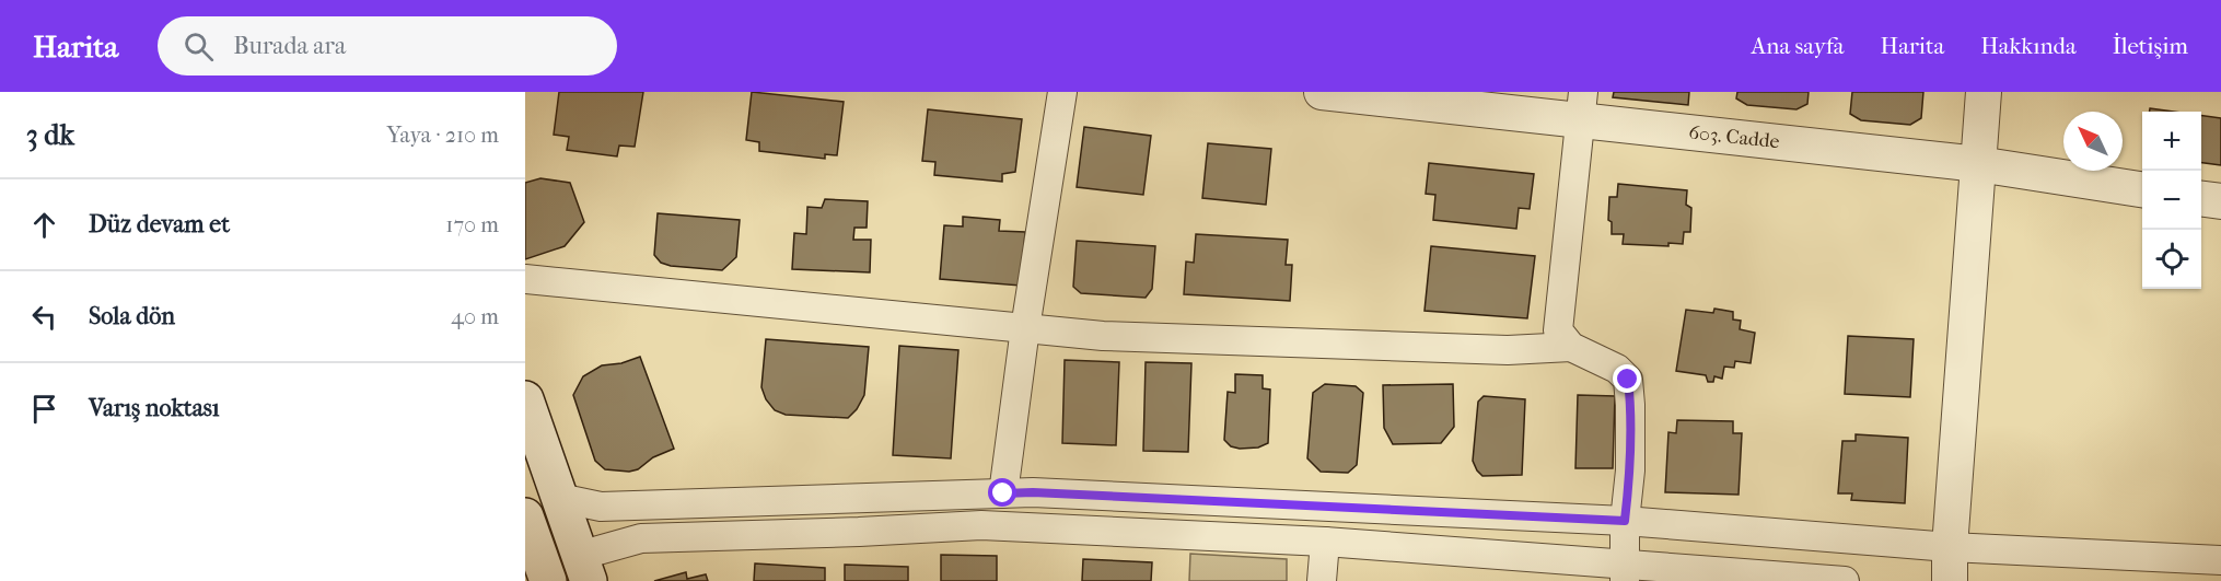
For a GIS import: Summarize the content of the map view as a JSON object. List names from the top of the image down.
{
  "streets": {
    "street": ["603. Cadde"]
  },
  "north": "top left",
  "page": {
    "header": "Harita",
    "search": "Burada ara",
    "nav": [
      "Ana sayfa",
      "Harita",
      "Hakkında",
      "İletişim"
    ],
    "heading": ["3 dk", "Yaya · 210 m"],
    "map_buttons": ["+", "−"],
    "list": [
      ["Düz devam et", "170 m"],
      ["Sola dön", "40 m"],
      "Varış noktası"
    ]
  }
}
